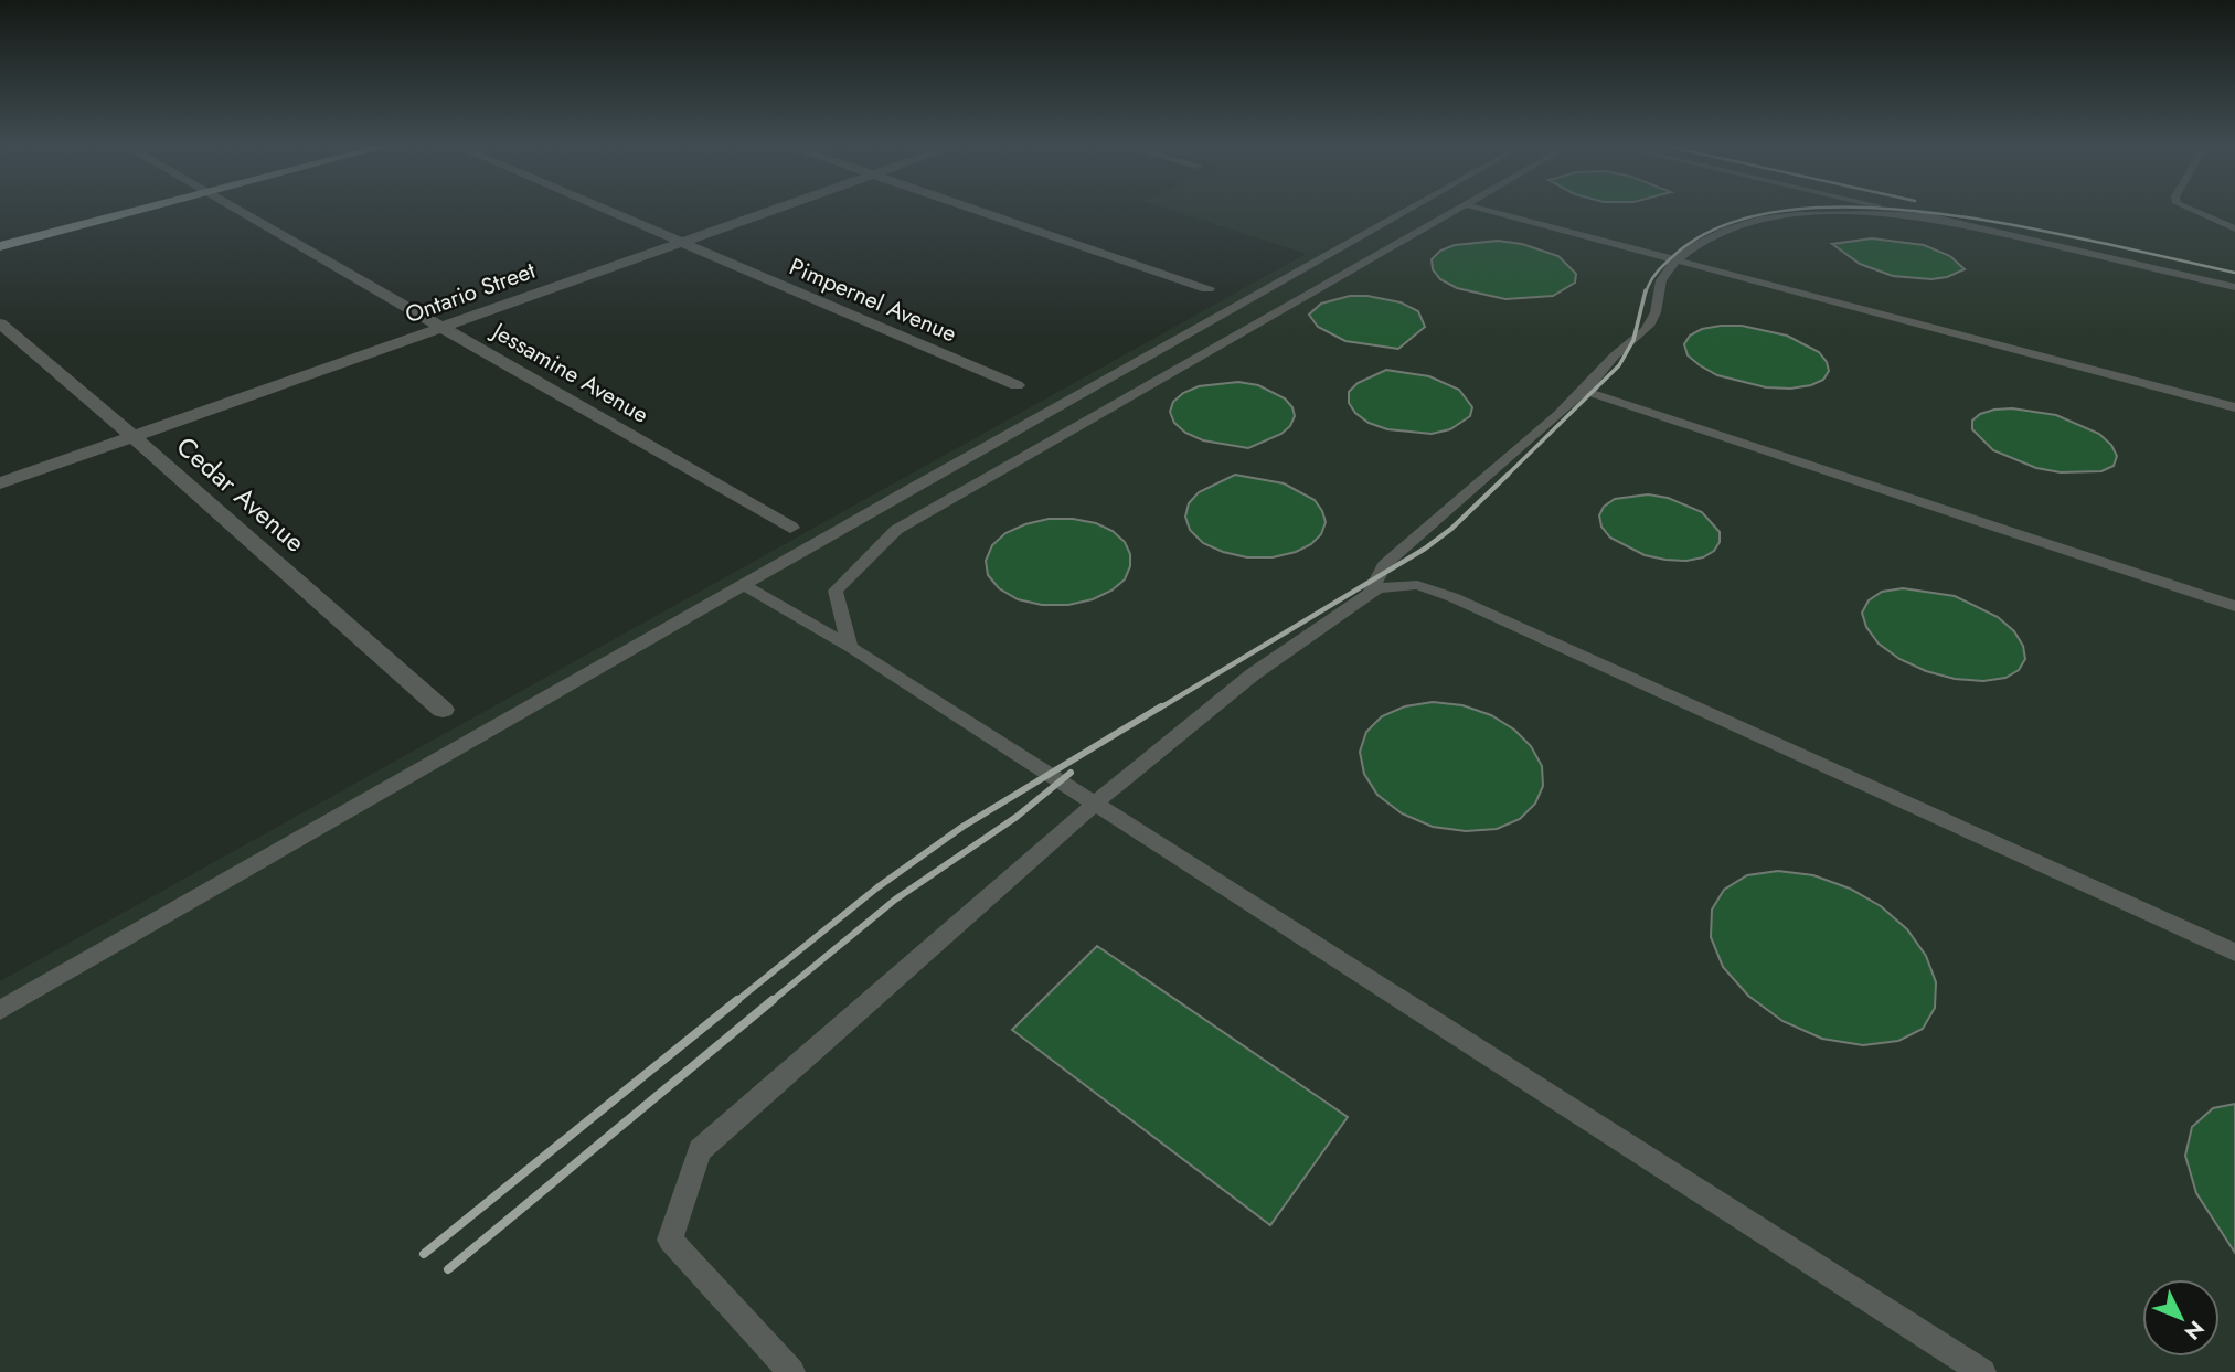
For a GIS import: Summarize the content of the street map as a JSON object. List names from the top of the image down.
{
  "streets": {
    "street": [
      "Ontario Street",
      "Pimpernel Avenue",
      "Jessamine Avenue",
      "Cedar Avenue"
    ]
  },
  "crossings": [
    ["Ontario Street", "Pimpernel Avenue"],
    ["Ontario Street", "Jessamine Avenue"],
    ["Ontario Street", "Cedar Avenue"]
  ],
  "north": "bottom right"
}
